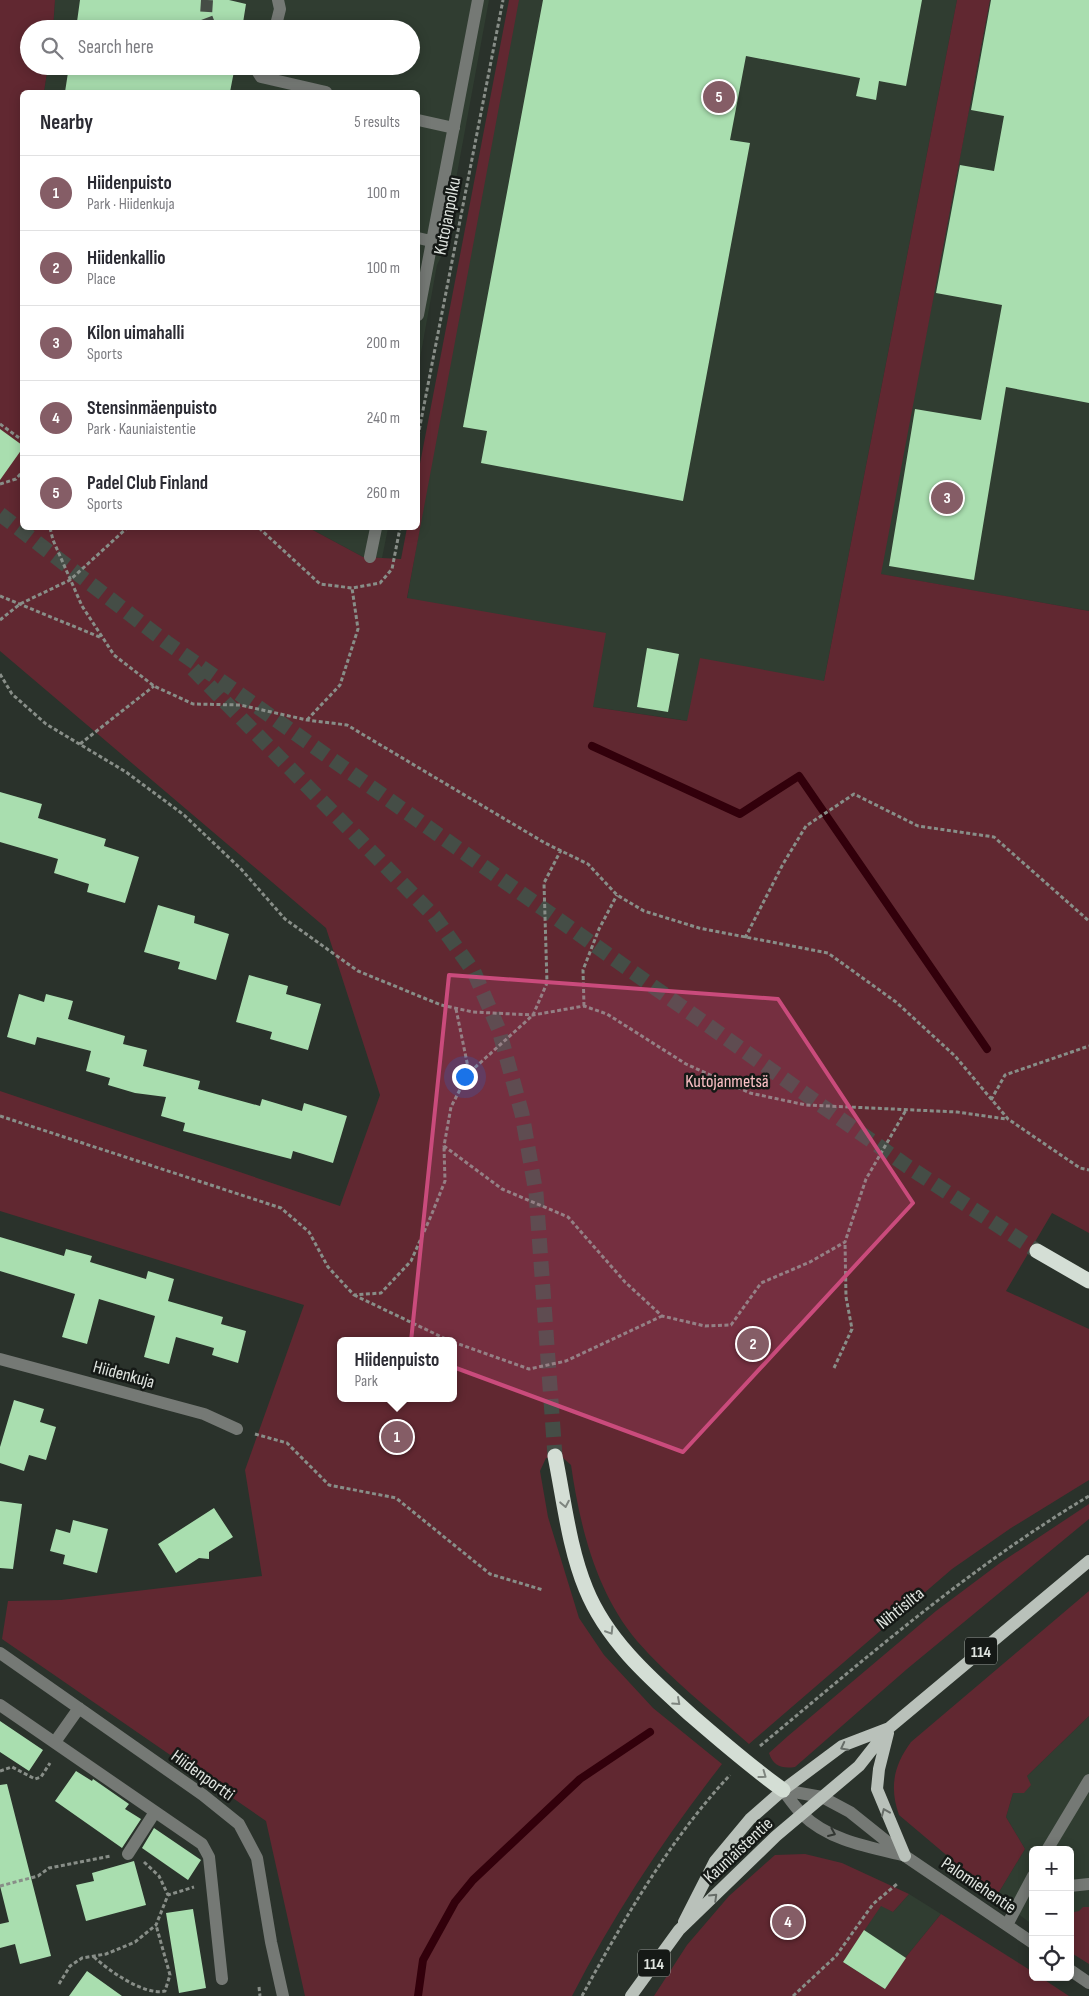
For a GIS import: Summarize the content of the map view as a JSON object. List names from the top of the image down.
{
  "streets": {
    "main road": ["114", "Kauniaistentie"],
    "street": ["Hiidenkuja", "Hiidenportti", "Palomiehentie"],
    "path": ["Kutojanpolku", "Nihtisilta"]
  },
  "crossings": [
    ["114", "Kauniaistentie"],
    ["114", "Palomiehentie"],
    ["Kauniaistentie", "Palomiehentie"]
  ],
  "parks": ["Kutojanmetsä"],
  "page": {
    "search": "Search here",
    "pins": [
      "5",
      "3",
      "2",
      "1",
      "4"
    ],
    "heading": ["Nearby", "5 results"],
    "list": [
      {
        "mark": "1",
        "name": "Hiidenpuisto",
        "note": "Park · Hiidenkuja",
        "value": "100 m"
      },
      {
        "mark": "2",
        "name": "Hiidenkallio",
        "note": "Place",
        "value": "100 m"
      },
      {
        "mark": "3",
        "name": "Kilon uimahalli",
        "note": "Sports",
        "value": "200 m"
      },
      {
        "mark": "4",
        "name": "Stensinmäenpuisto",
        "note": "Park · Kauniaistentie",
        "value": "240 m"
      },
      {
        "mark": "5",
        "name": "Padel Club Finland",
        "note": "Sports",
        "value": "260 m"
      }
    ],
    "popup": ["Hiidenpuisto", "Park"],
    "map_buttons": ["+", "−"]
  }
}
